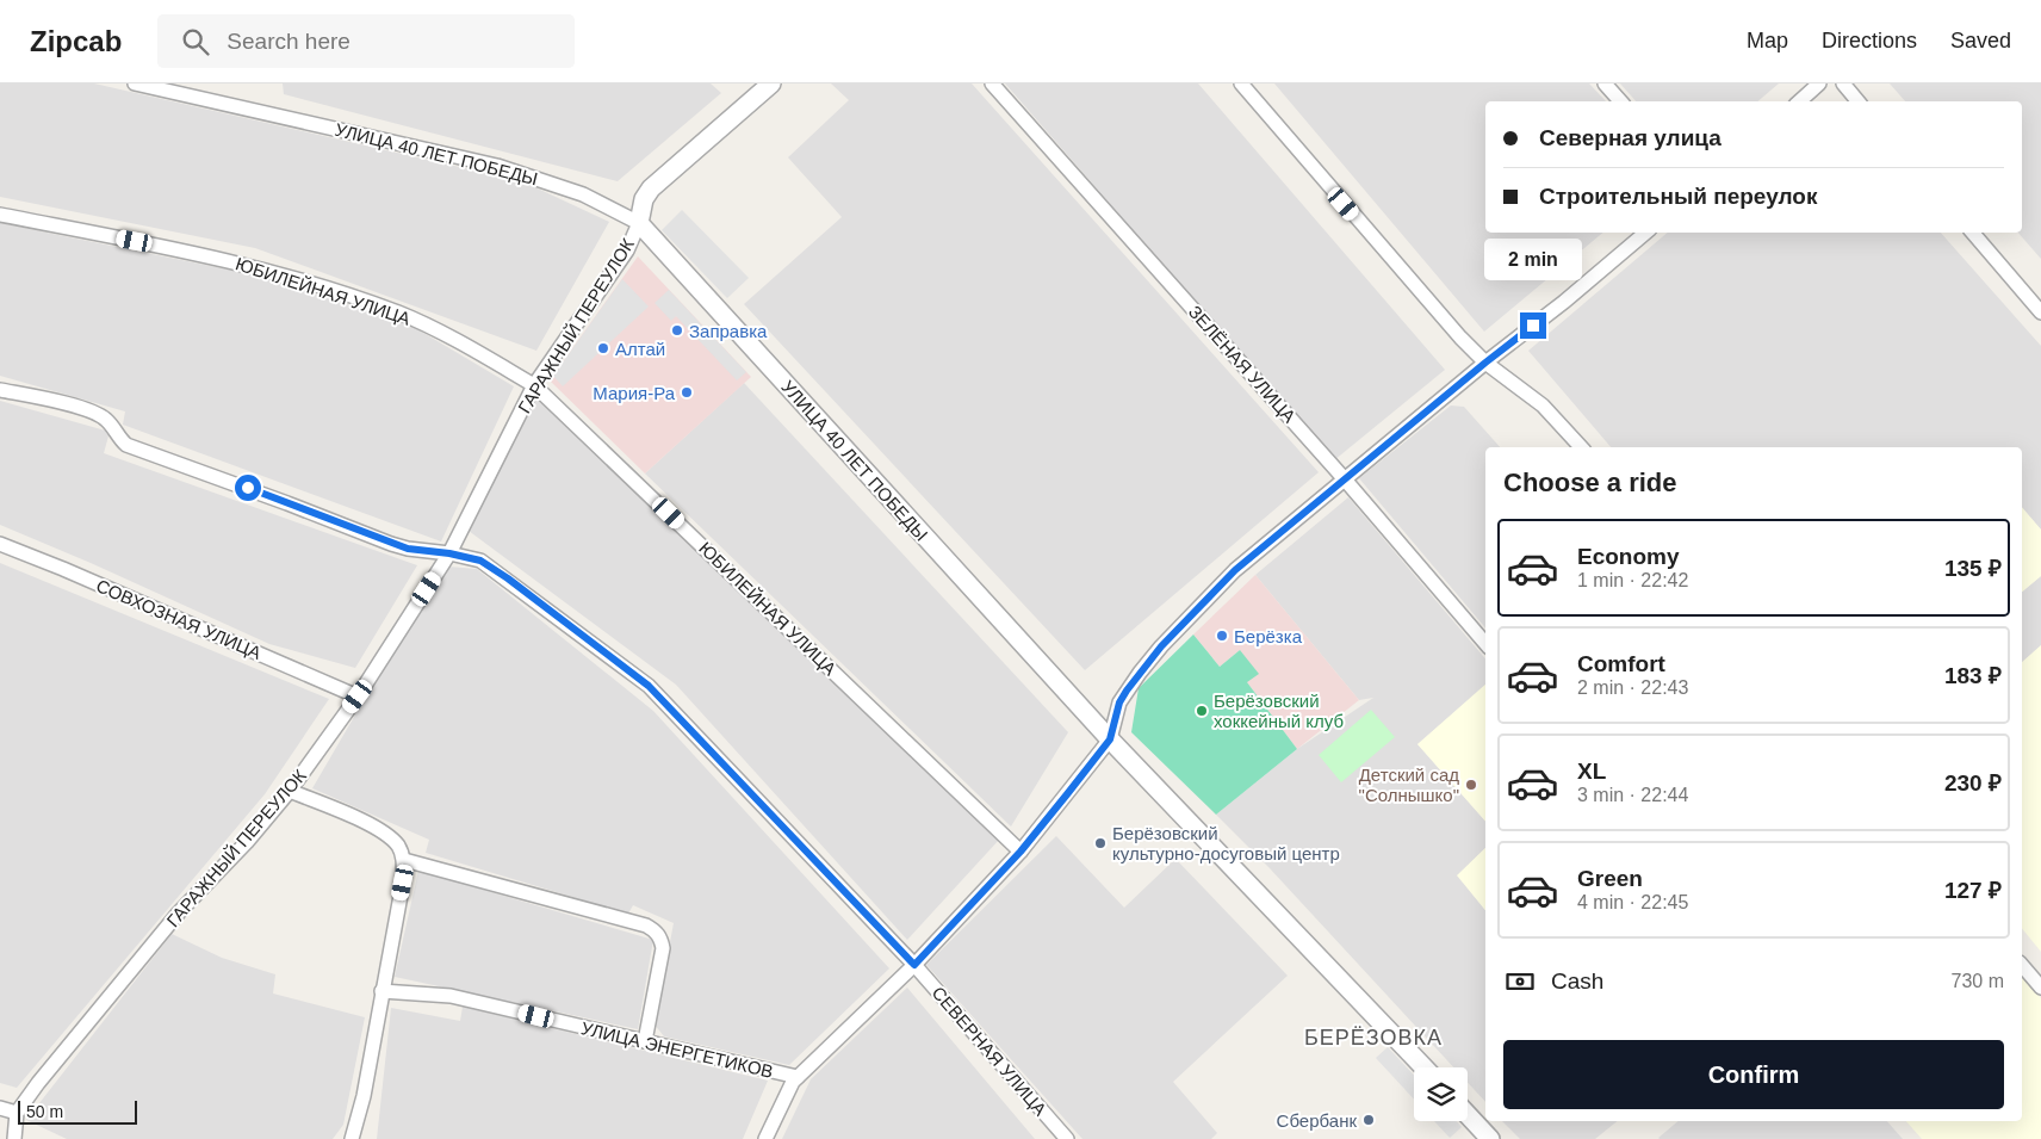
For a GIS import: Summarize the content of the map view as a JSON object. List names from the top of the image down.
{
  "streets": {
    "street": [
      "УЛИЦА 40 ЛЕТ ПОБЕДЫ",
      "ЮБИЛЕЙНАЯ УЛИЦА",
      "ГАРАЖНЫЙ ПЕРЕУЛОК",
      "ЗЕЛЁНАЯ УЛИЦА",
      "СОВХОЗНАЯ УЛИЦА",
      "УЛИЦА ЭНЕРГЕТИКОВ",
      "СЕВЕРНАЯ УЛИЦА"
    ]
  },
  "crossings": [
    ["УЛИЦА 40 ЛЕТ ПОБЕДЫ", "ГАРАЖНЫЙ ПЕРЕУЛОК"],
    ["ЮБИЛЕЙНАЯ УЛИЦА", "ГАРАЖНЫЙ ПЕРЕУЛОК"],
    ["ГАРАЖНЫЙ ПЕРЕУЛОК", "СОВХОЗНАЯ УЛИЦА"],
    ["ГАРАЖНЫЙ ПЕРЕУЛОК", "СЕВЕРНАЯ УЛИЦА"]
  ],
  "districts": ["БЕРЁЗОВКА"],
  "places": [
    "Заправка",
    "Алтай",
    "Мария-Ра",
    "Берёзка",
    "Берёзовский хоккейный клуб",
    "Детский сад \"Солнышко\"",
    "Берёзовский культурно-досуговый центр",
    "Сбербанк"
  ],
  "scale_bar": "50 m",
  "page": {
    "header": "Zipcab",
    "search": "Search here",
    "nav": ["Map", "Directions", "Saved"],
    "banner": ["Северная улица", "Строительный переулок"],
    "bubble": "2 min",
    "heading": "Choose a ride",
    "list": [
      {
        "name": "Economy",
        "note": "1 min · 22:42",
        "value": "135 ₽"
      },
      {
        "name": "Comfort",
        "note": "2 min · 22:43",
        "value": "183 ₽"
      },
      {
        "name": "XL",
        "note": "3 min · 22:44",
        "value": "230 ₽"
      },
      {
        "name": "Green",
        "note": "4 min · 22:45",
        "value": "127 ₽"
      }
    ],
    "pay": ["Cash", "730 m"],
    "buttons": "Confirm",
    "scale": "50 m"
  }
}
